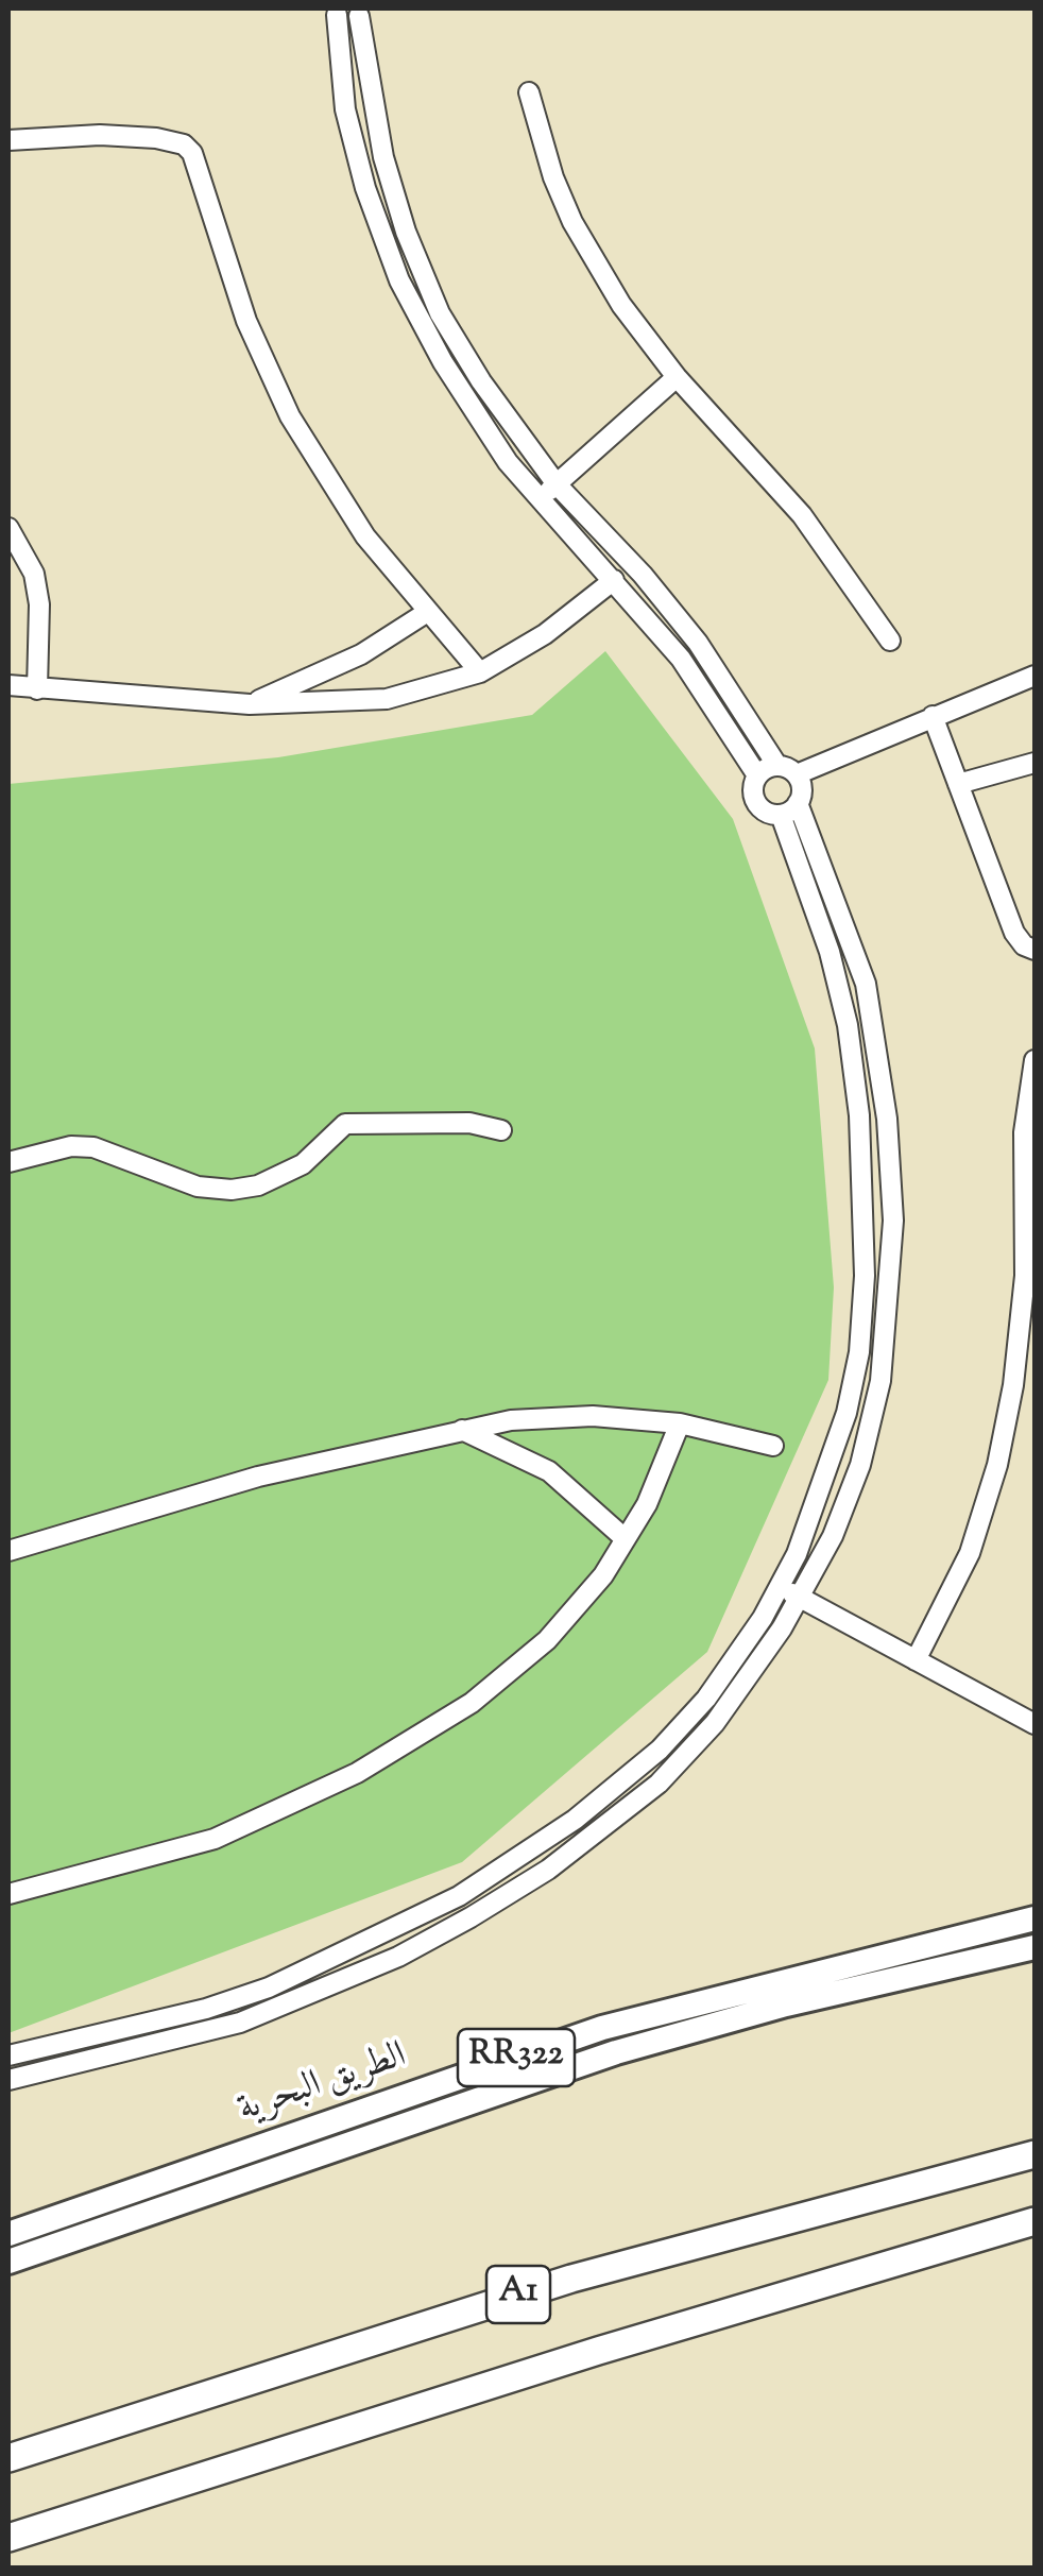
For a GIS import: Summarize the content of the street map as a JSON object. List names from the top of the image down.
{
  "streets": {
    "highway": ["A1"],
    "main road": ["RR322", "الطريق البحرية"]
  }
}
